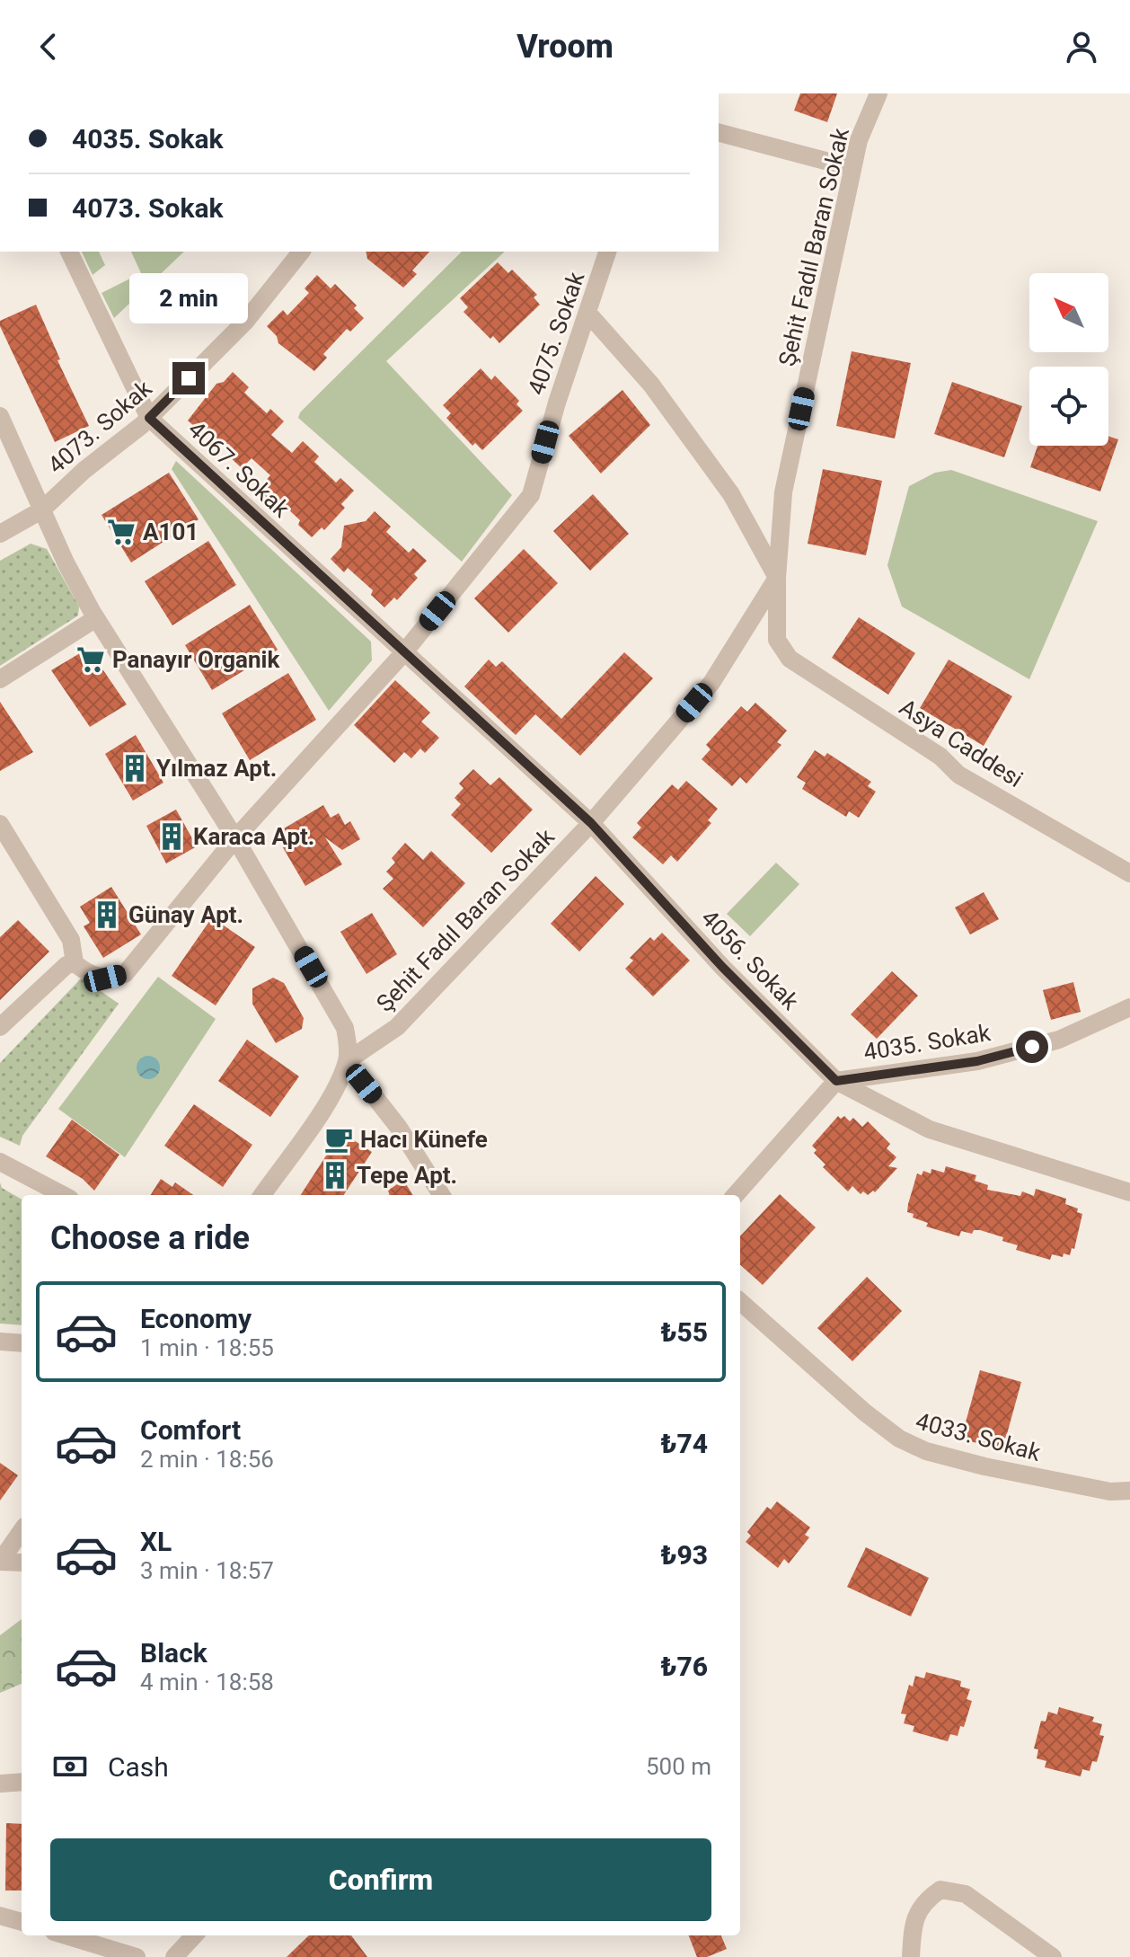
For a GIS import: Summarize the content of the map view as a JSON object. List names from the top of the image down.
{
  "streets": {
    "street": [
      "Şehit Fadıl Baran Sokak",
      "4075. Sokak",
      "4073. Sokak",
      "4067. Sokak",
      "Asya Caddesi",
      "4056. Sokak",
      "4035. Sokak",
      "4033. Sokak"
    ]
  },
  "crossings": [
    ["Şehit Fadıl Baran Sokak", "Asya Caddesi"],
    ["Şehit Fadıl Baran Sokak", "4056. Sokak"],
    ["4075. Sokak", "4067. Sokak"],
    ["4075. Sokak", "4056. Sokak"],
    ["4073. Sokak", "4067. Sokak"],
    ["4067. Sokak", "4056. Sokak"],
    ["4056. Sokak", "4035. Sokak"]
  ],
  "places": {
    "supermarket": ["A101", "Panayır Organik"],
    "building": [
      "Yılmaz Apt.",
      "Karaca Apt.",
      "Günay Apt.",
      "Tepe Apt."
    ],
    "cafe": ["Hacı Künefe"]
  },
  "north": "top left",
  "page": {
    "header": "Vroom",
    "banner": ["4035. Sokak", "4073. Sokak"],
    "bubble": "2 min",
    "heading": "Choose a ride",
    "list": [
      {
        "name": "Economy",
        "note": "1 min · 18:55",
        "value": "₺55"
      },
      {
        "name": "Comfort",
        "note": "2 min · 18:56",
        "value": "₺74"
      },
      {
        "name": "XL",
        "note": "3 min · 18:57",
        "value": "₺93"
      },
      {
        "name": "Black",
        "note": "4 min · 18:58",
        "value": "₺76"
      }
    ],
    "pay": ["Cash", "500 m"],
    "buttons": "Confirm"
  }
}
